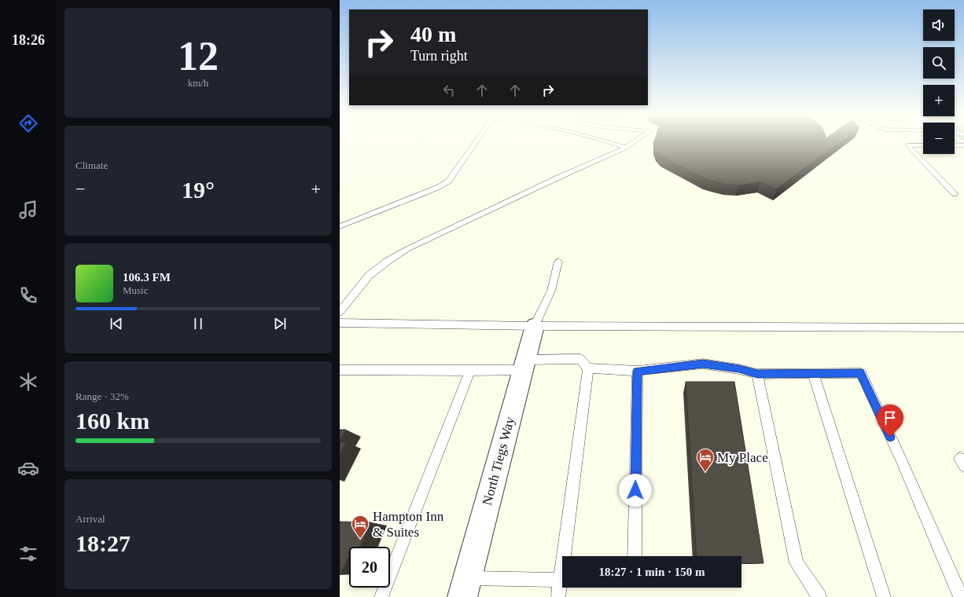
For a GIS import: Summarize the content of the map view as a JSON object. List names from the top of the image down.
{
  "streets": {
    "street": ["North Tiegs Way"]
  },
  "places": {
    "hotel": ["My Place", "Hampton Inn & Suites"]
  },
  "page": {
    "tabs": "18:26",
    "tile": [
      ["12", "km/h"],
      "Climate",
      ["Range · 32%", "160 km"],
      ["Arrival", "18:27"]
    ],
    "map_buttons": ["+", "−"],
    "turn": ["40 m", "Turn right"],
    "heat": ["−", "19°", "+"],
    "song": ["106.3 FM", "Music"],
    "limit": "20",
    "trip": "18:27 · 1 min · 150 m"
  }
}
